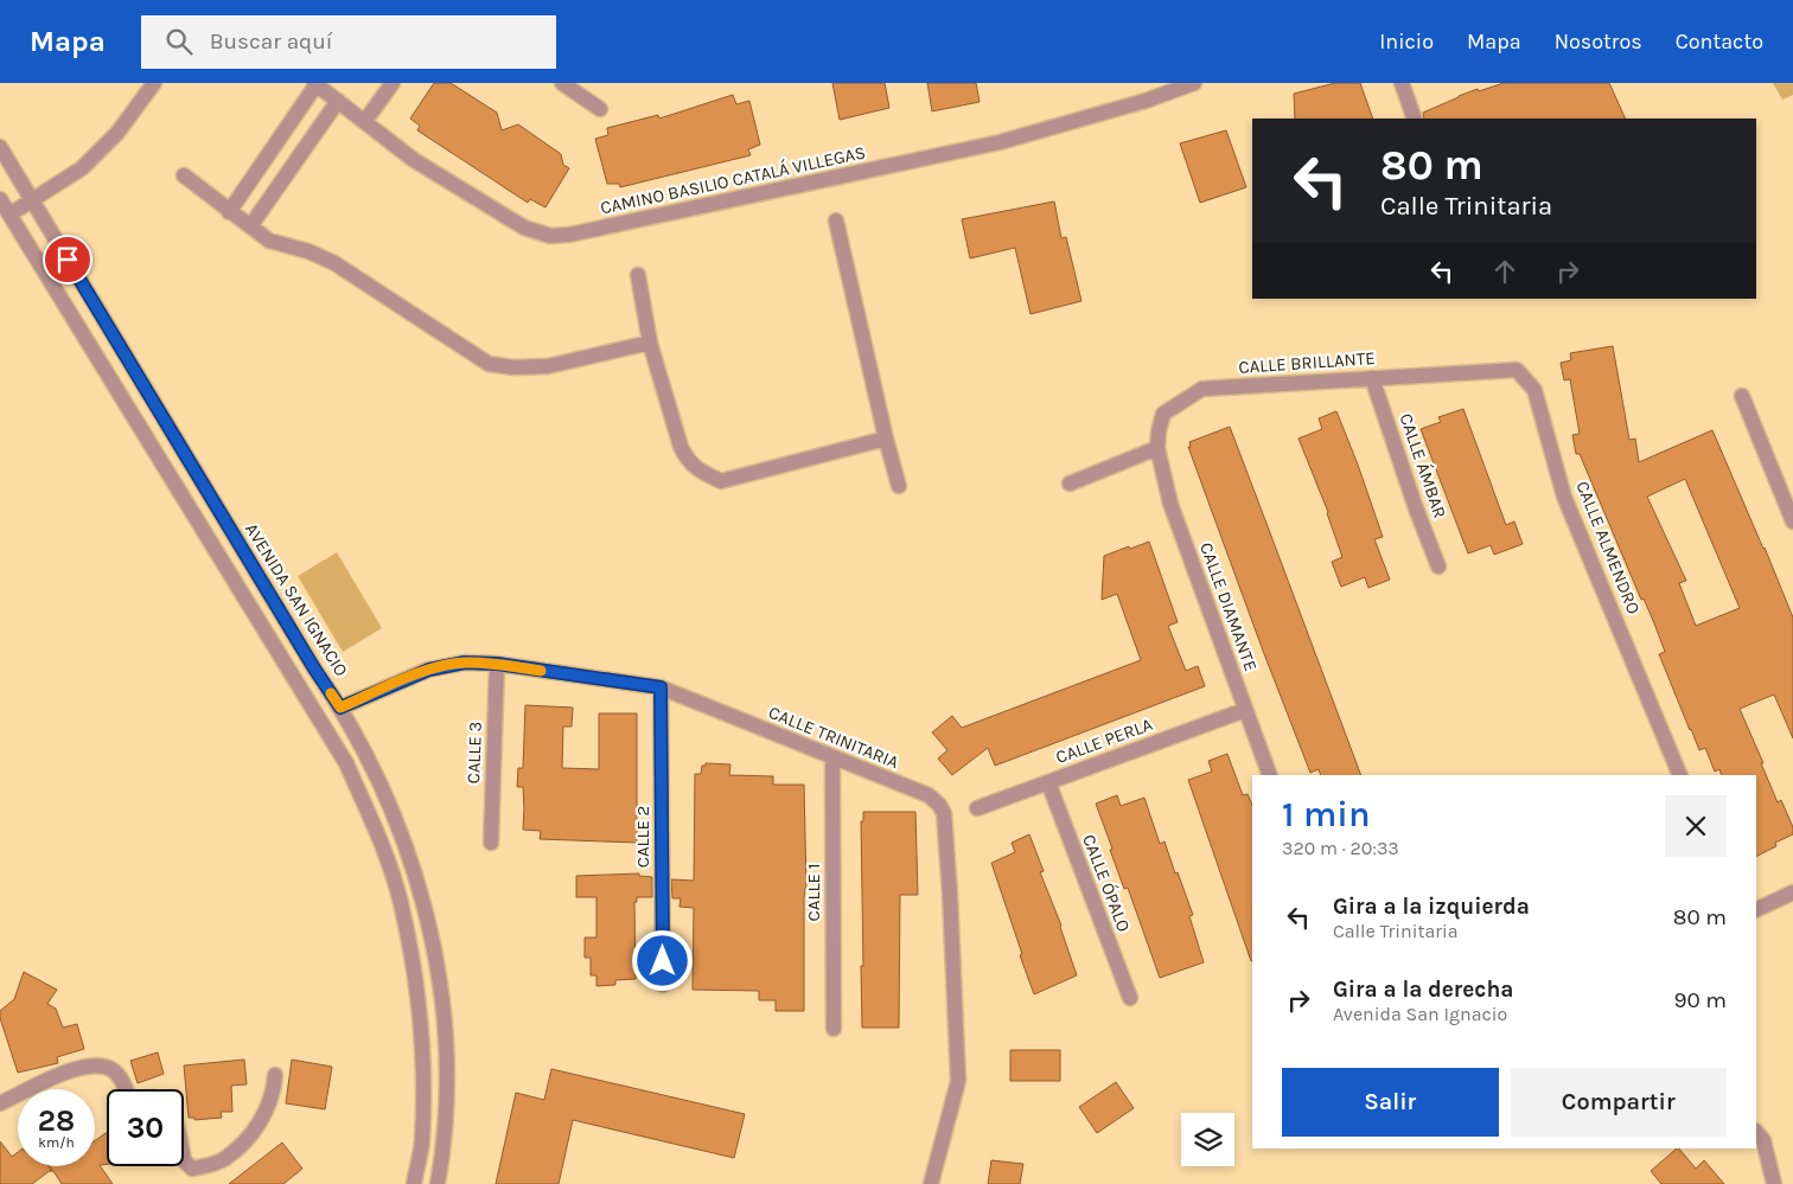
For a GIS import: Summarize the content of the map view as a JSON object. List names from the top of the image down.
{
  "streets": {
    "street": [
      "CAMINO BASILIO CATALÁ VILLEGAS",
      "CALLE BRILLANTE",
      "CALLE ÁMBAR",
      "CALLE ALMENDRO",
      "AVENIDA SAN IGNACIO",
      "CALLE DIAMANTE",
      "CALLE TRINITARIA",
      "CALLE PERLA",
      "CALLE 3",
      "CALLE 2",
      "CALLE ÓPALO",
      "CALLE 1"
    ]
  },
  "crossings": [
    ["CALLE BRILLANTE", "CALLE ÁMBAR"],
    ["CALLE BRILLANTE", "CALLE ALMENDRO"],
    ["CALLE BRILLANTE", "CALLE DIAMANTE"],
    ["AVENIDA SAN IGNACIO", "CALLE TRINITARIA"],
    ["CALLE DIAMANTE", "CALLE PERLA"],
    ["CALLE TRINITARIA", "CALLE 3"],
    ["CALLE TRINITARIA", "CALLE 2"],
    ["CALLE TRINITARIA", "CALLE 1"],
    ["CALLE PERLA", "CALLE ÓPALO"]
  ],
  "page": {
    "header": "Mapa",
    "search": "Buscar aquí",
    "nav": [
      "Inicio",
      "Mapa",
      "Nosotros",
      "Contacto"
    ],
    "turn": ["80 m", "Calle Trinitaria"],
    "heading": ["1 min", "320 m · 20:33"],
    "list": [
      {
        "name": "Gira a la izquierda",
        "note": "Calle Trinitaria",
        "value": "80 m"
      },
      {
        "name": "Gira a la derecha",
        "note": "Avenida San Ignacio",
        "value": "90 m"
      }
    ],
    "buttons": ["Salir", "Compartir"],
    "speed": "28 km/h",
    "limit": "30"
  }
}
